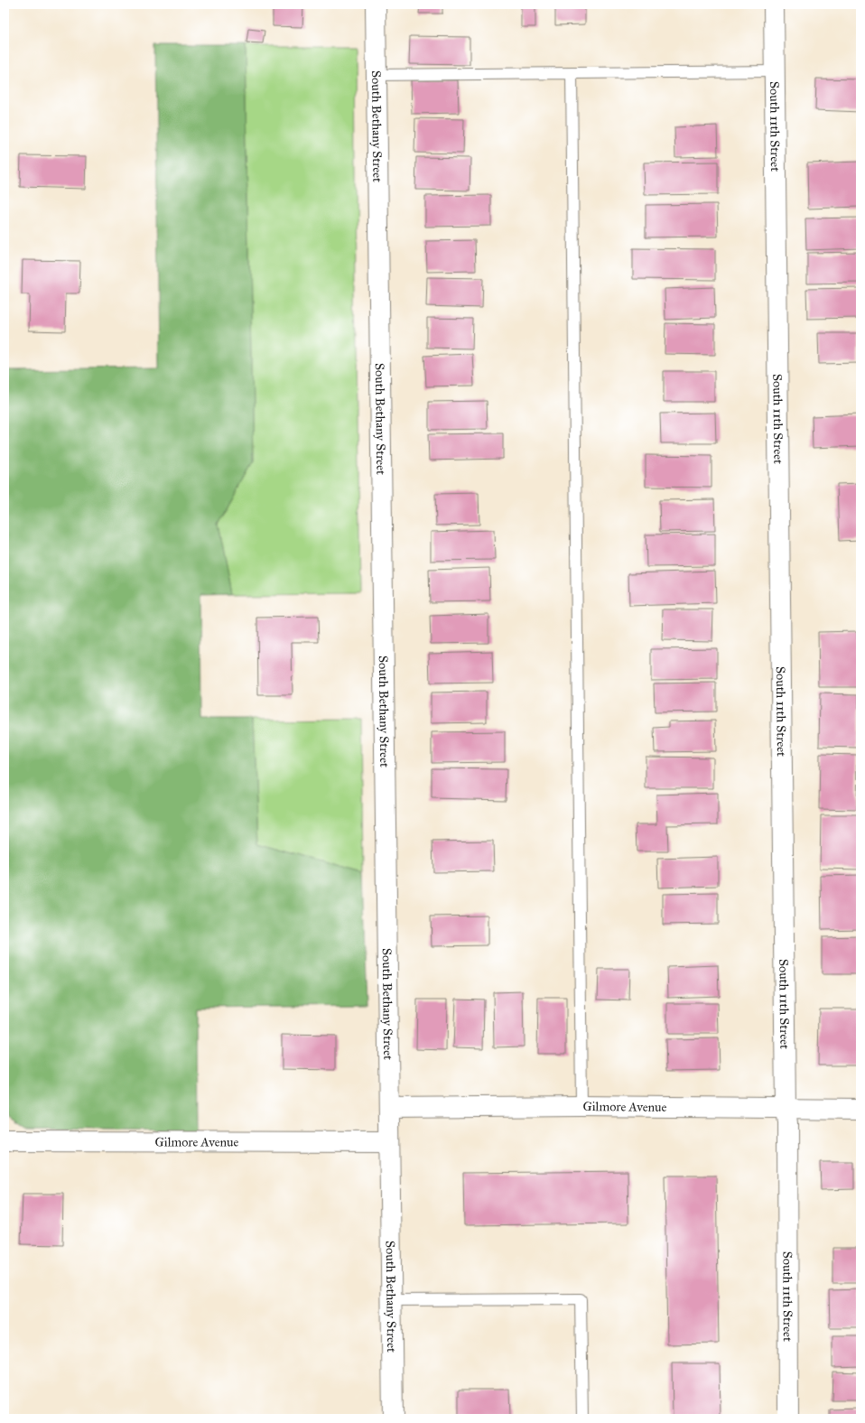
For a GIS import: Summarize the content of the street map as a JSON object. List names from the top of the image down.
{
  "streets": {
    "street": ["South Bethany Street", "South 11th Street", "Gilmore Avenue"]
  },
  "crossings": [
    ["South Bethany Street", "Gilmore Avenue"],
    ["South 11th Street", "Gilmore Avenue"]
  ]
}
